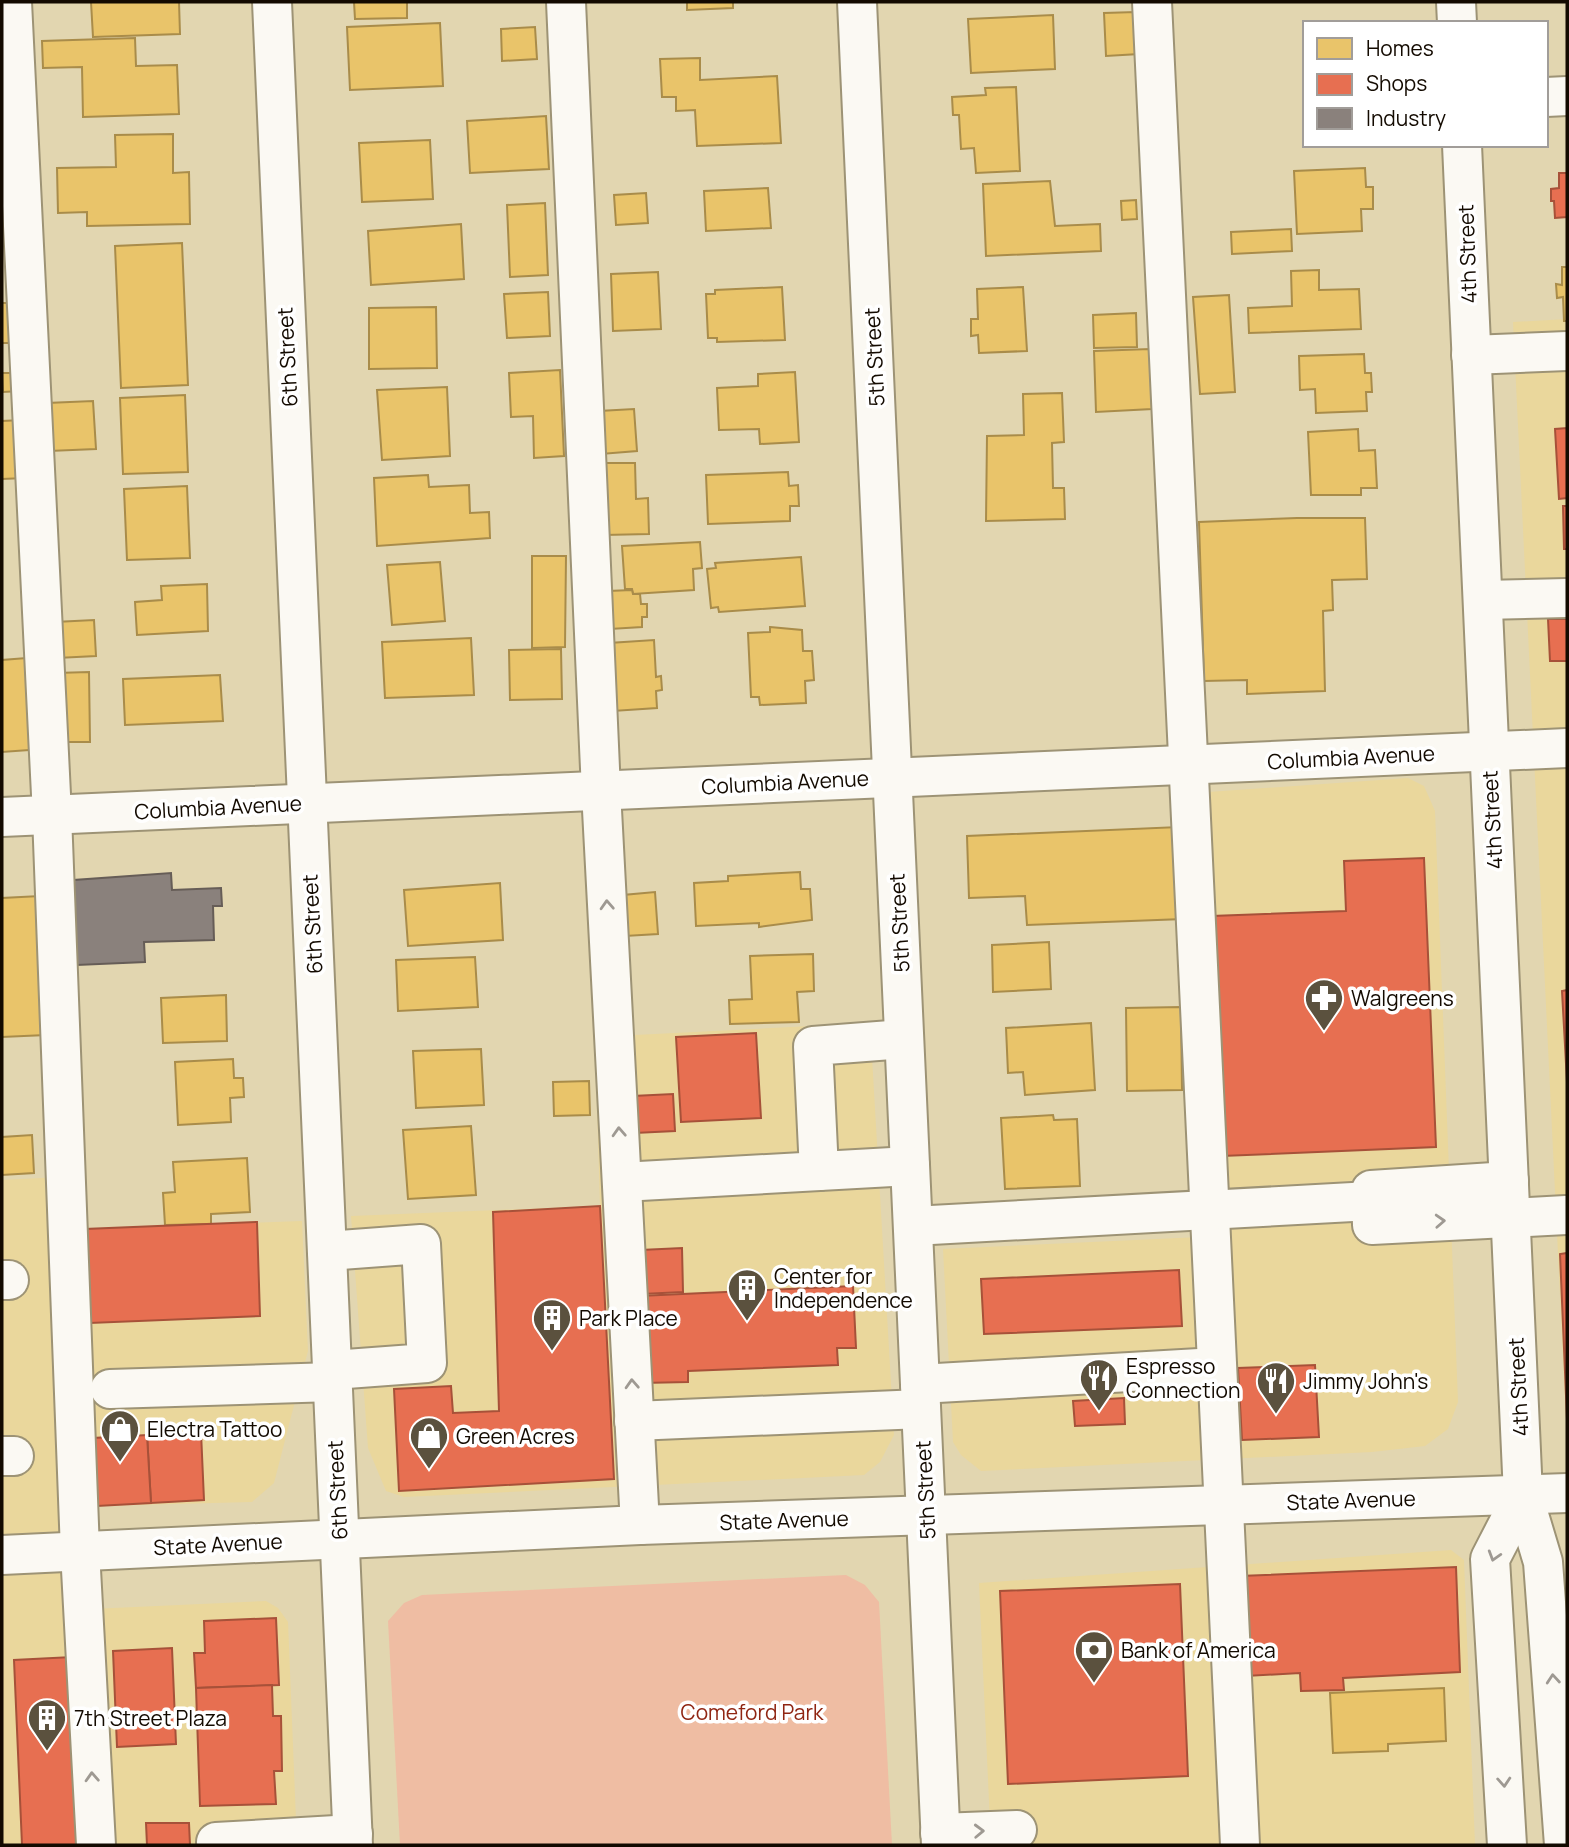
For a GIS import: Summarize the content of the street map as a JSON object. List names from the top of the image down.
{
  "streets": {
    "street": [
      "4th Street",
      "6th Street",
      "5th Street",
      "Columbia Avenue",
      "State Avenue"
    ]
  },
  "crossings": [
    ["4th Street", "Columbia Avenue"],
    ["4th Street", "State Avenue"],
    ["6th Street", "Columbia Avenue"],
    ["6th Street", "State Avenue"],
    ["5th Street", "Columbia Avenue"],
    ["5th Street", "State Avenue"]
  ],
  "parks": ["Comeford Park"],
  "places": {
    "pharmacy": ["Walgreens"],
    "building": ["Center for Independence", "Park Place", "7th Street Plaza"],
    "restaurant": ["Espresso Connection", "Jimmy John's"],
    "shop": ["Electra Tattoo", "Green Acres"],
    "bank": ["Bank of America"]
  },
  "legend": ["Homes", "Shops", "Industry"]
}
